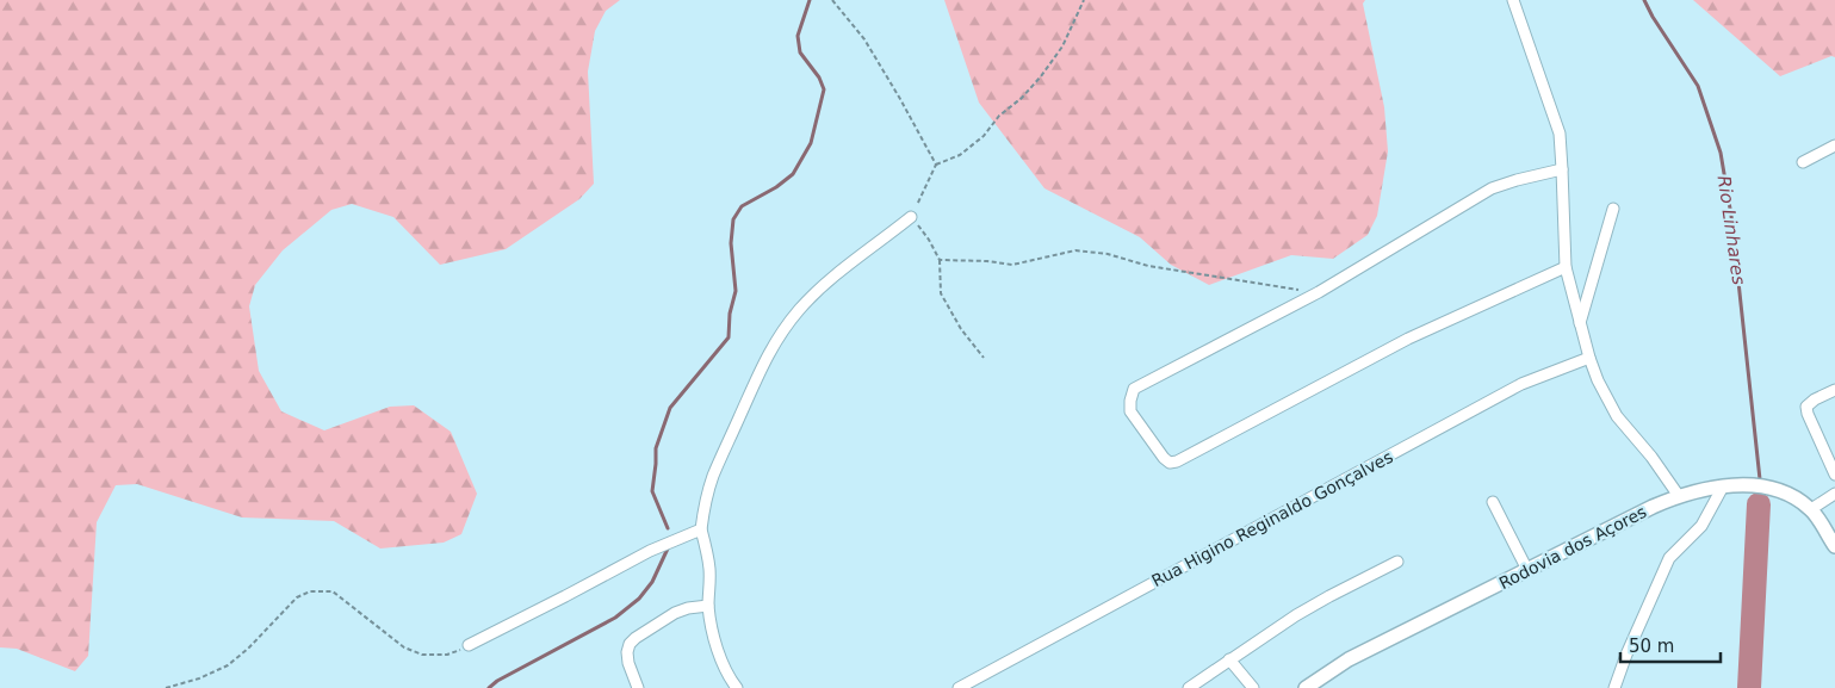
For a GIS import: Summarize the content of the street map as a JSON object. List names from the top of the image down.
{
  "streets": {
    "street": ["Rua Higino Reginaldo Gonçalves", "Rodovia dos Açores"]
  },
  "water": ["Rio Linhares"],
  "scale_bar": "50 m"
}
